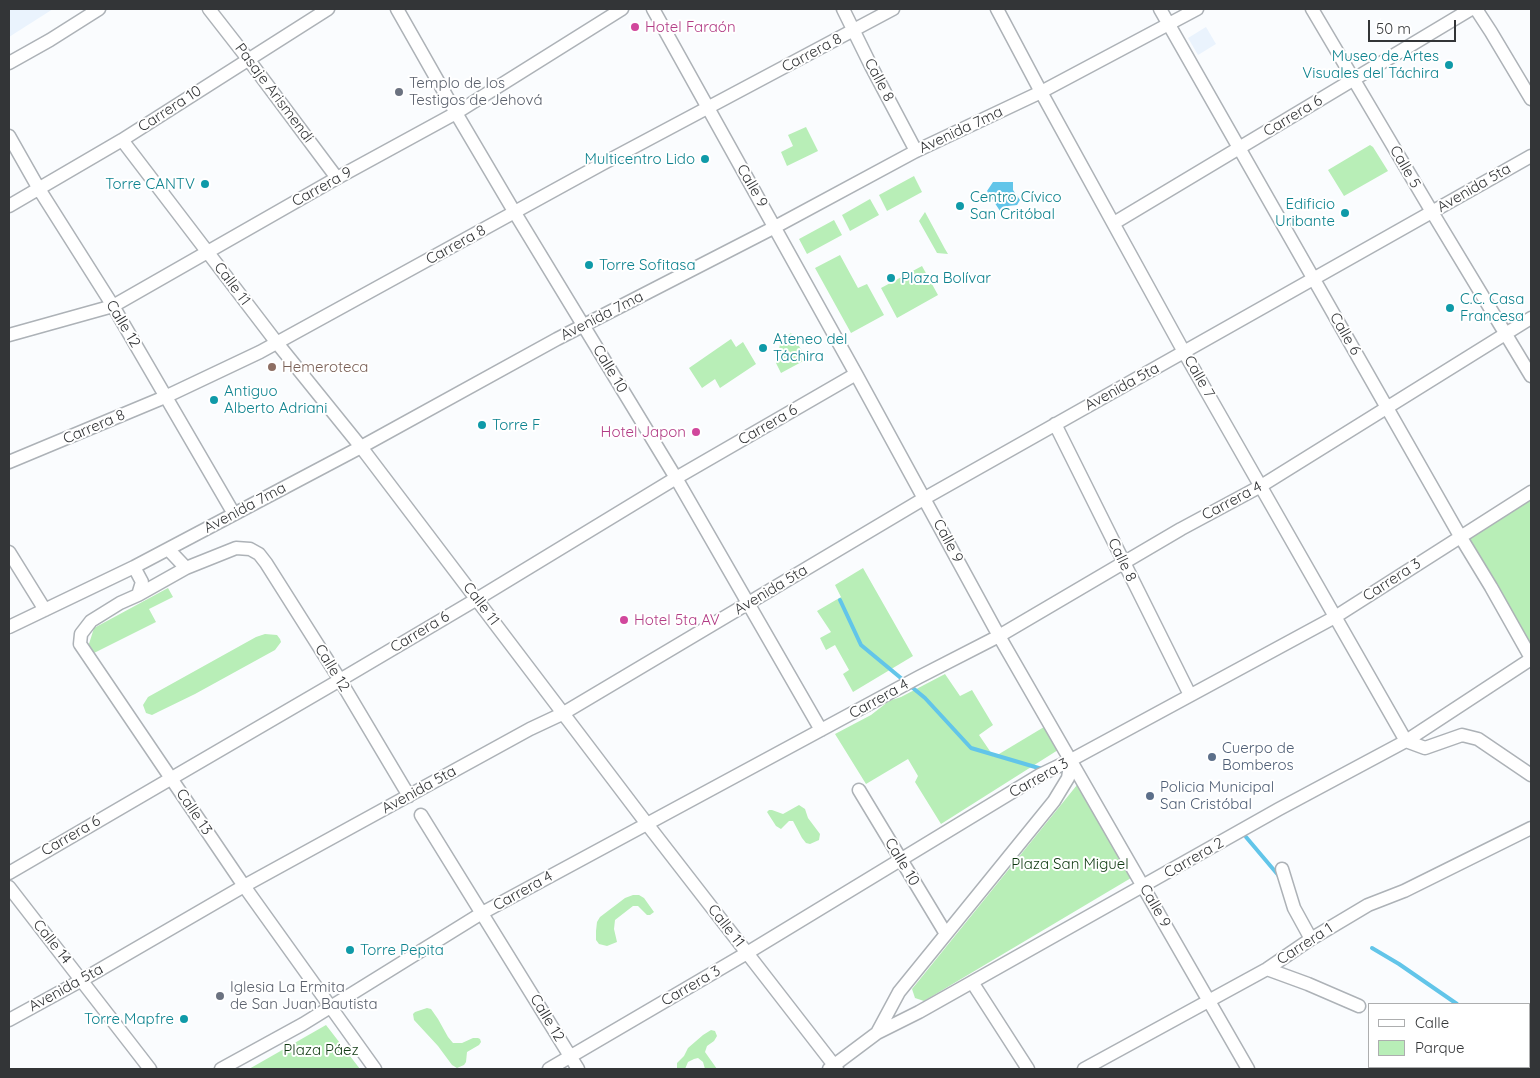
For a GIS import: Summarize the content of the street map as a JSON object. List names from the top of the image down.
{
  "streets": {
    "street": [
      "Carrera 8",
      "Calle 8",
      "Pasaje Arismendi",
      "Carrera 10",
      "Carrera 6",
      "Avenida 7ma",
      "Calle 5",
      "Calle 9",
      "Carrera 9",
      "Avenida 5ta",
      "Calle 11",
      "Calle 12",
      "Calle 6",
      "Calle 10",
      "Calle 7",
      "Carrera 4",
      "Carrera 3",
      "Calle 13",
      "Carrera 2",
      "Calle 14",
      "Carrera 1"
    ]
  },
  "crossings": [
    ["Carrera 8", "Calle 8"],
    ["Carrera 8", "Calle 9"],
    ["Carrera 8", "Calle 11"],
    ["Carrera 8", "Calle 12"],
    ["Carrera 8", "Calle 10"],
    ["Calle 8", "Avenida 7ma"],
    ["Calle 8", "Avenida 5ta"],
    ["Calle 8", "Carrera 4"],
    ["Calle 8", "Carrera 3"],
    ["Pasaje Arismendi", "Carrera 10"],
    ["Pasaje Arismendi", "Carrera 9"],
    ["Carrera 10", "Calle 11"],
    ["Carrera 10", "Calle 12"],
    ["Carrera 6", "Calle 5"],
    ["Carrera 6", "Calle 9"],
    ["Carrera 6", "Calle 11"],
    ["Carrera 6", "Calle 12"],
    ["Carrera 6", "Calle 6"],
    ["Carrera 6", "Calle 10"],
    ["Carrera 6", "Calle 7"],
    ["Carrera 6", "Calle 13"],
    ["Avenida 7ma", "Calle 9"],
    ["Avenida 7ma", "Calle 11"],
    ["Avenida 7ma", "Calle 12"],
    ["Avenida 7ma", "Calle 6"],
    ["Avenida 7ma", "Calle 10"],
    ["Avenida 7ma", "Calle 7"],
    ["Calle 5", "Avenida 5ta"],
    ["Calle 5", "Carrera 4"],
    ["Calle 9", "Avenida 5ta"],
    ["Calle 9", "Carrera 4"],
    ["Calle 9", "Carrera 3"],
    ["Calle 9", "Carrera 2"],
    ["Calle 9", "Carrera 1"],
    ["Carrera 9", "Calle 11"],
    ["Carrera 9", "Calle 12"],
    ["Carrera 9", "Calle 10"],
    ["Avenida 5ta", "Calle 11"],
    ["Avenida 5ta", "Calle 12"],
    ["Avenida 5ta", "Calle 6"],
    ["Avenida 5ta", "Calle 10"],
    ["Avenida 5ta", "Calle 7"],
    ["Avenida 5ta", "Calle 13"],
    ["Avenida 5ta", "Calle 14"],
    ["Calle 11", "Carrera 4"],
    ["Calle 11", "Carrera 3"],
    ["Calle 11", "Carrera 2"],
    ["Calle 12", "Carrera 4"],
    ["Calle 12", "Carrera 3"],
    ["Calle 12", "Calle 13"],
    ["Calle 6", "Carrera 4"],
    ["Calle 6", "Carrera 3"],
    ["Calle 6", "Carrera 2"],
    ["Calle 10", "Carrera 4"],
    ["Calle 10", "Carrera 3"],
    ["Calle 7", "Carrera 4"],
    ["Calle 7", "Carrera 3"],
    ["Calle 7", "Carrera 2"],
    ["Carrera 4", "Calle 13"]
  ],
  "parks": ["Plaza San Miguel", "Plaza Páez"],
  "places": [
    "Hotel Faraón",
    "Museo de Artes Visuales del Táchira",
    "Templo de los Testigos de Jehová",
    "Multicentro Lido",
    "Torre CANTV",
    "Centro Cívico San Critóbal",
    "Edificio Uribante",
    "Torre Sofitasa",
    "Plaza Bolívar",
    "C.C. Casa Francesa",
    "Ateneo del Táchira",
    "Hemeroteca",
    "Antiguo Alberto Adriani",
    "Torre F",
    "Hotel Japon",
    "Hotel 5ta AV",
    "Cuerpo de Bomberos",
    "Policia Municipal San Cristóbal",
    "Torre Pepita",
    "Iglesia La Ermita de San Juan Bautista",
    "Torre Mapfre"
  ],
  "legend": ["Calle", "Parque"],
  "scale_bar": "50 m"
}
